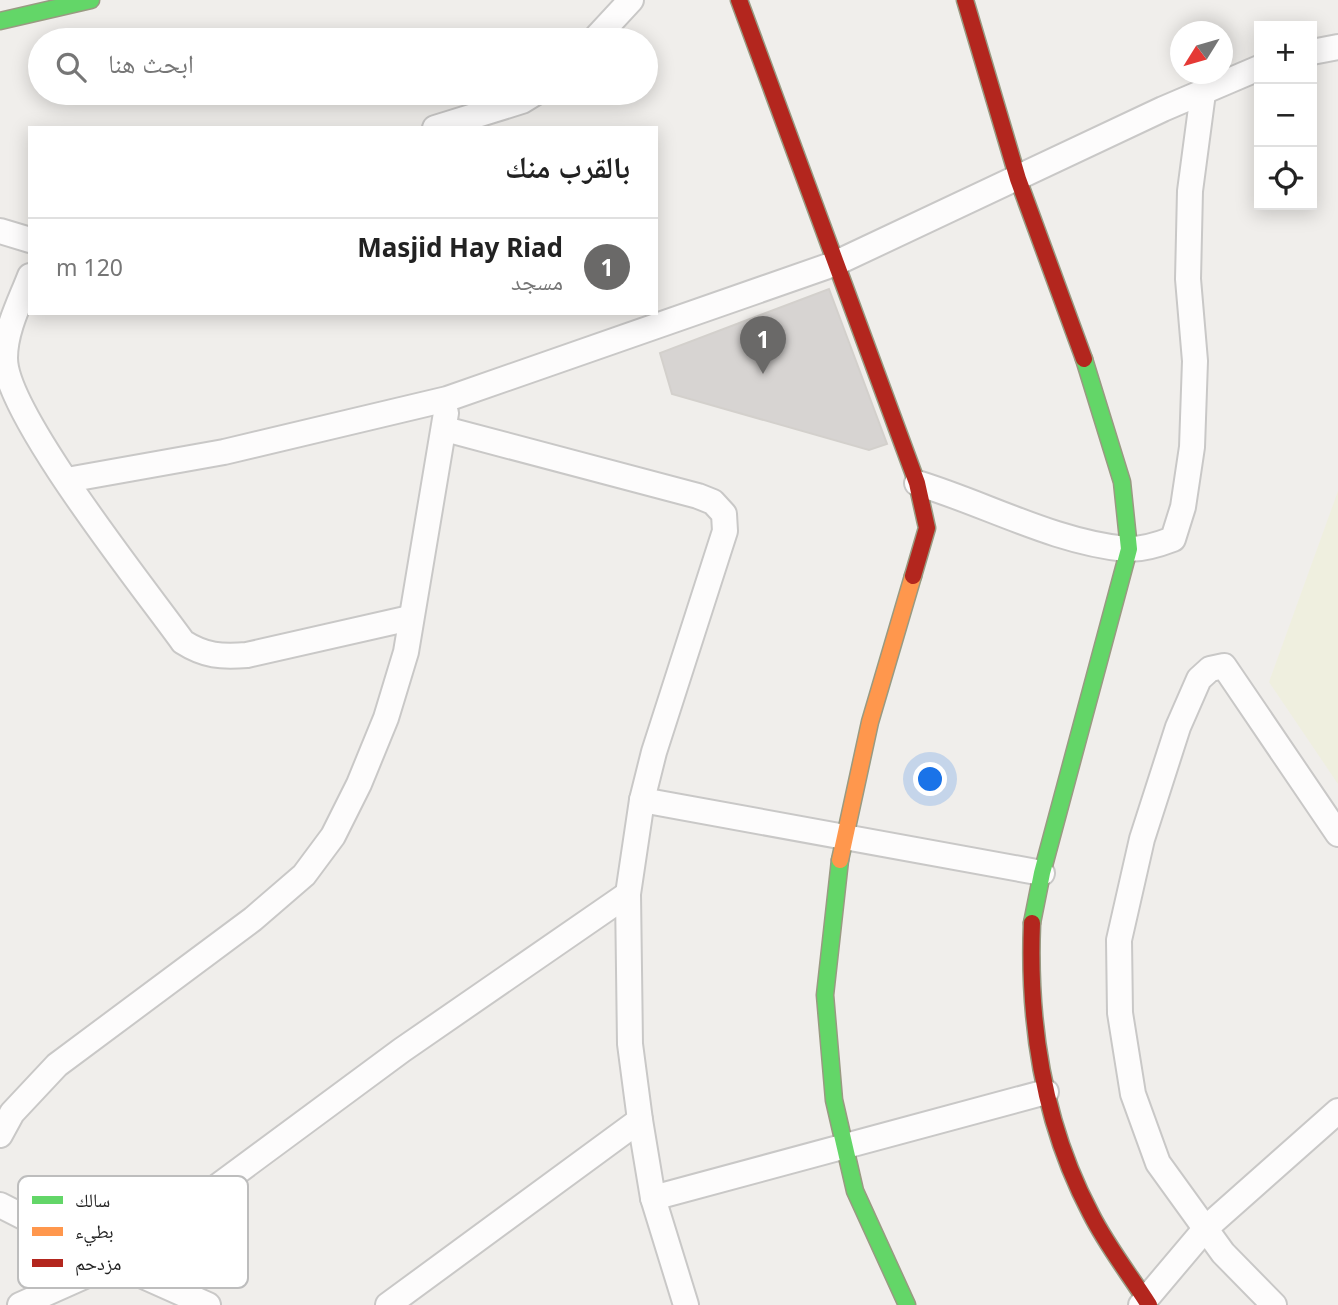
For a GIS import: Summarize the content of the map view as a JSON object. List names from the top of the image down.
{
  "legend": ["سالك", "بطيء", "مزدحم"],
  "north": "bottom left",
  "page": {
    "map_buttons": ["+", "−"],
    "search": "ابحث هنا",
    "heading": "بالقرب منك",
    "list": [
      {
        "mark": "1",
        "name": "Masjid Hay Riad",
        "note": "مسجد",
        "value": "120 m"
      }
    ],
    "pins": "1"
  }
}
